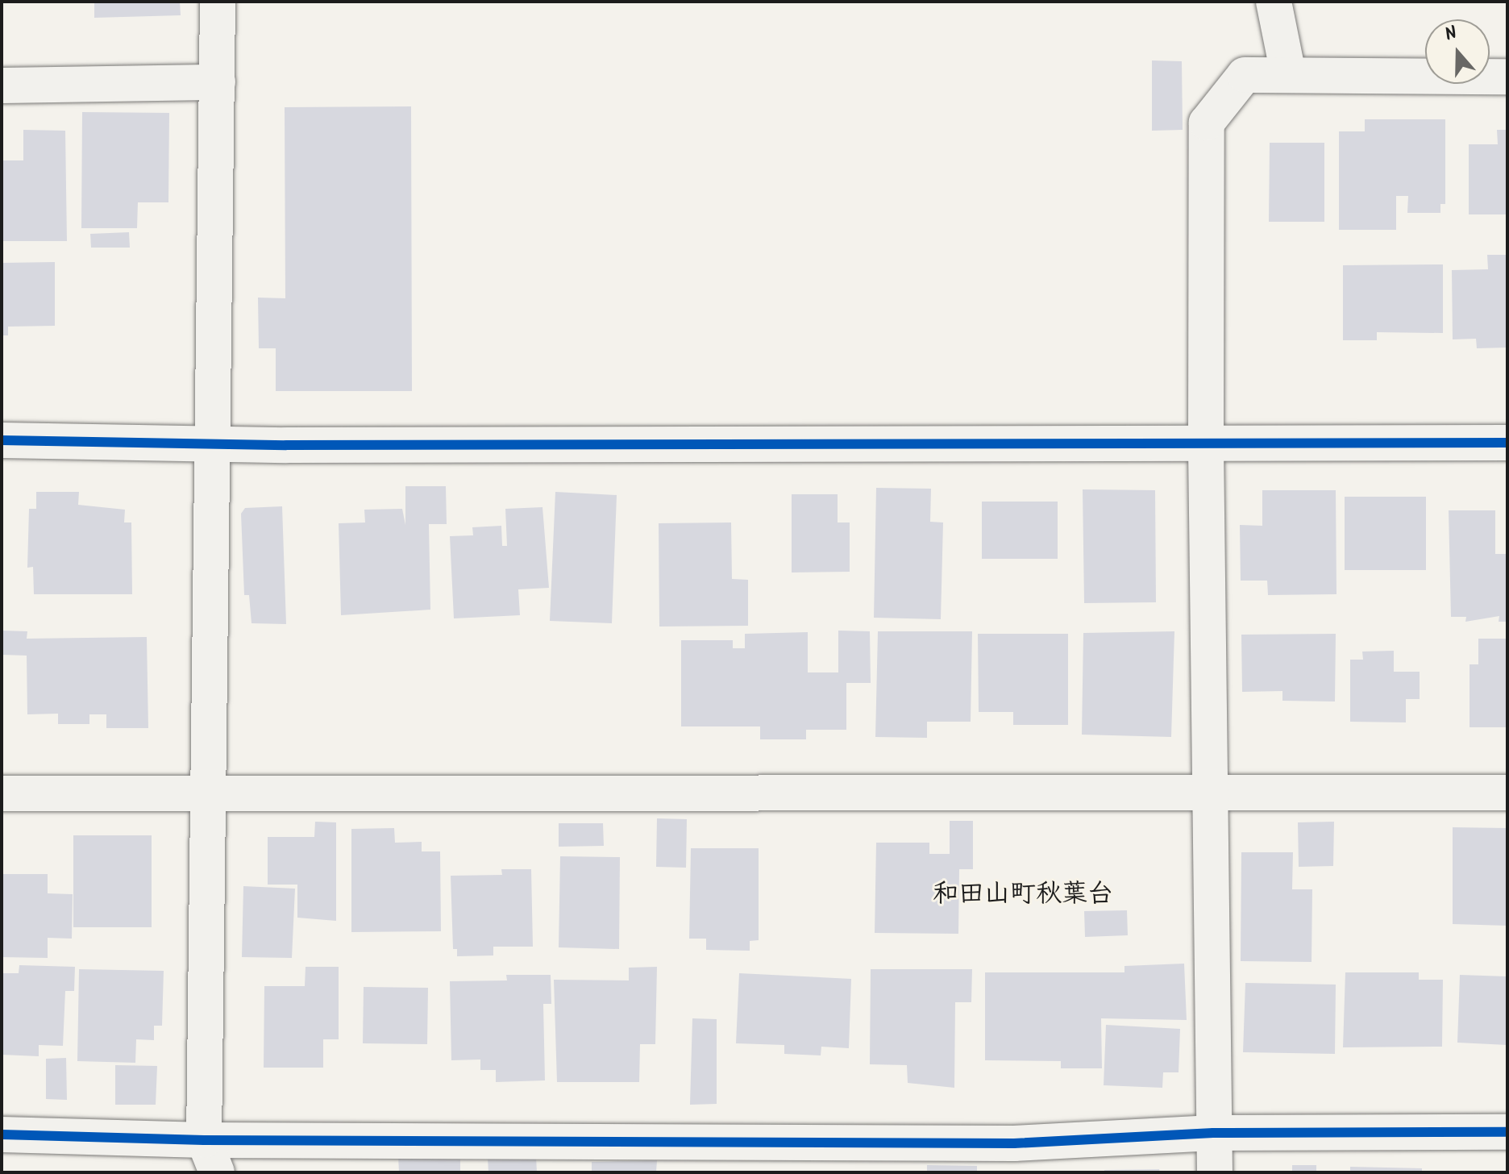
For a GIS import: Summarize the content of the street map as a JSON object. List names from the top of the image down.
{
  "districts": ["和田山町秋葉台"],
  "north": "top"
}
